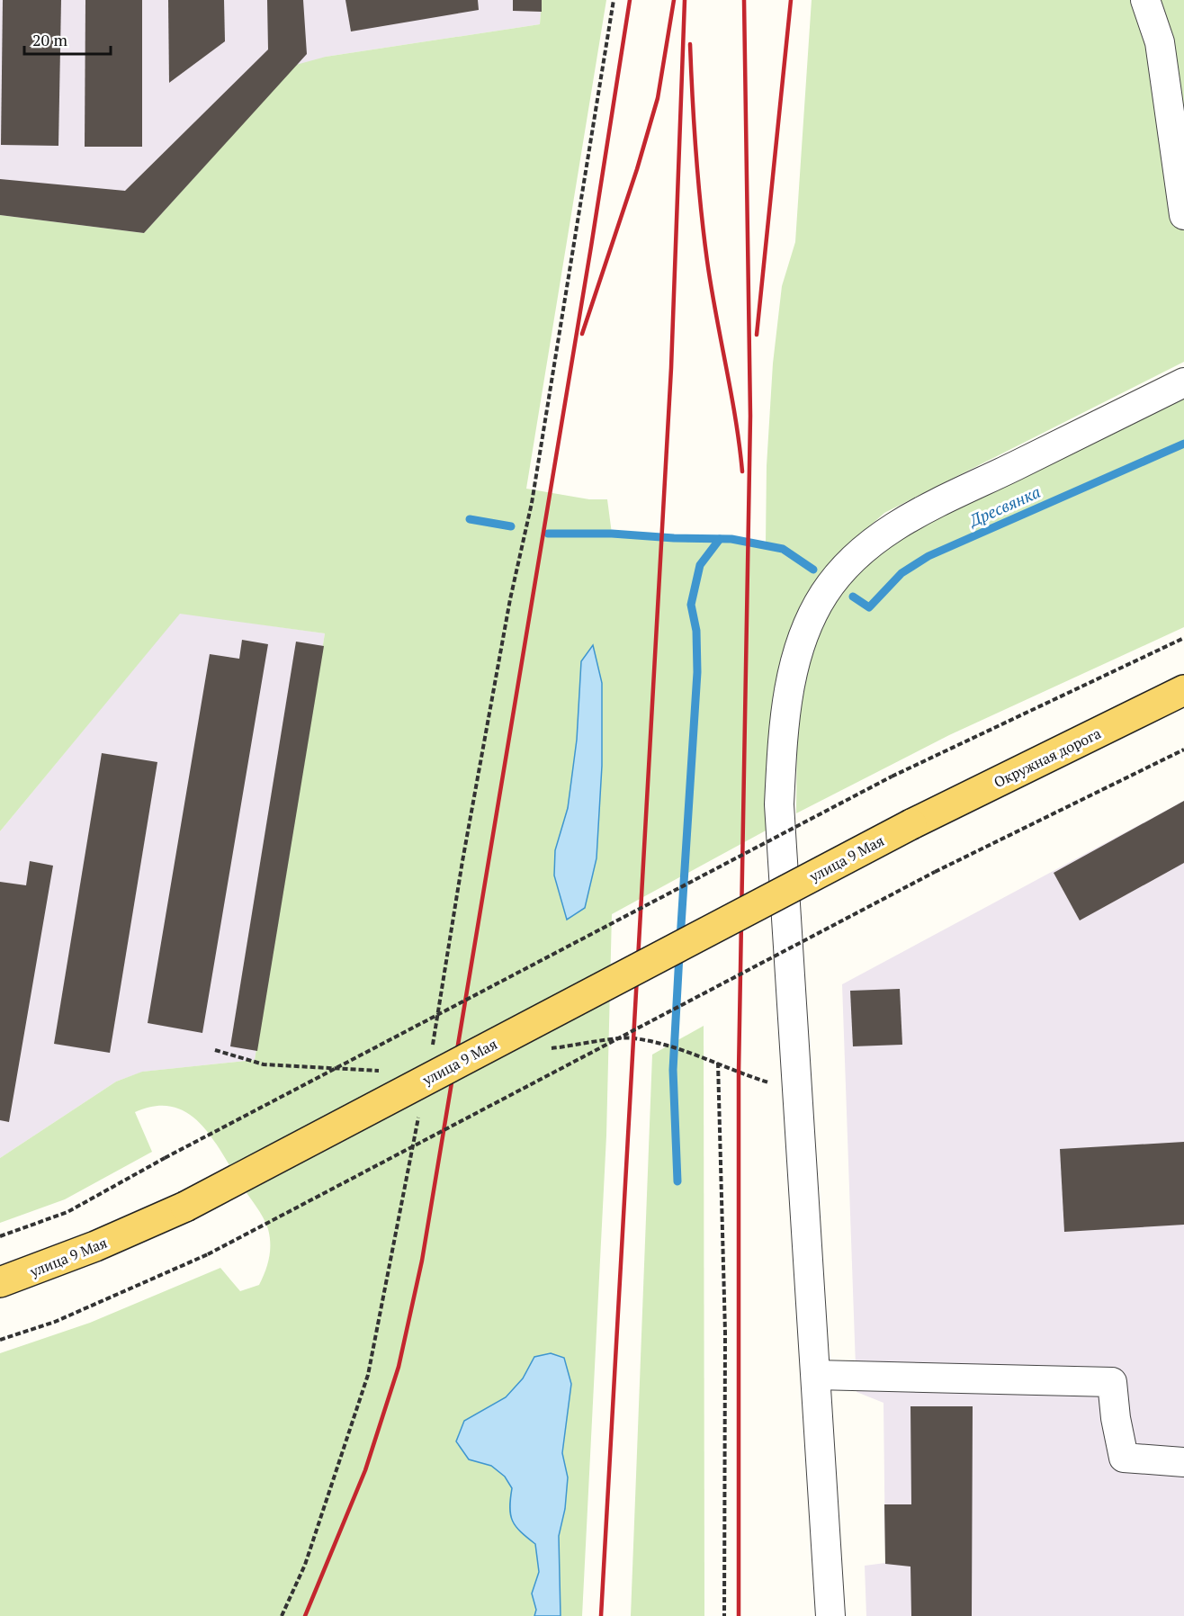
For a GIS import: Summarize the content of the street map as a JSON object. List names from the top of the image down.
{
  "streets": {
    "main road": ["Окружная дорога", "улица 9 Мая"]
  },
  "crossings": [
    ["Окружная дорога", "улица 9 Мая"]
  ],
  "water": ["Дресвянка"],
  "scale_bar": "20 m"
}
